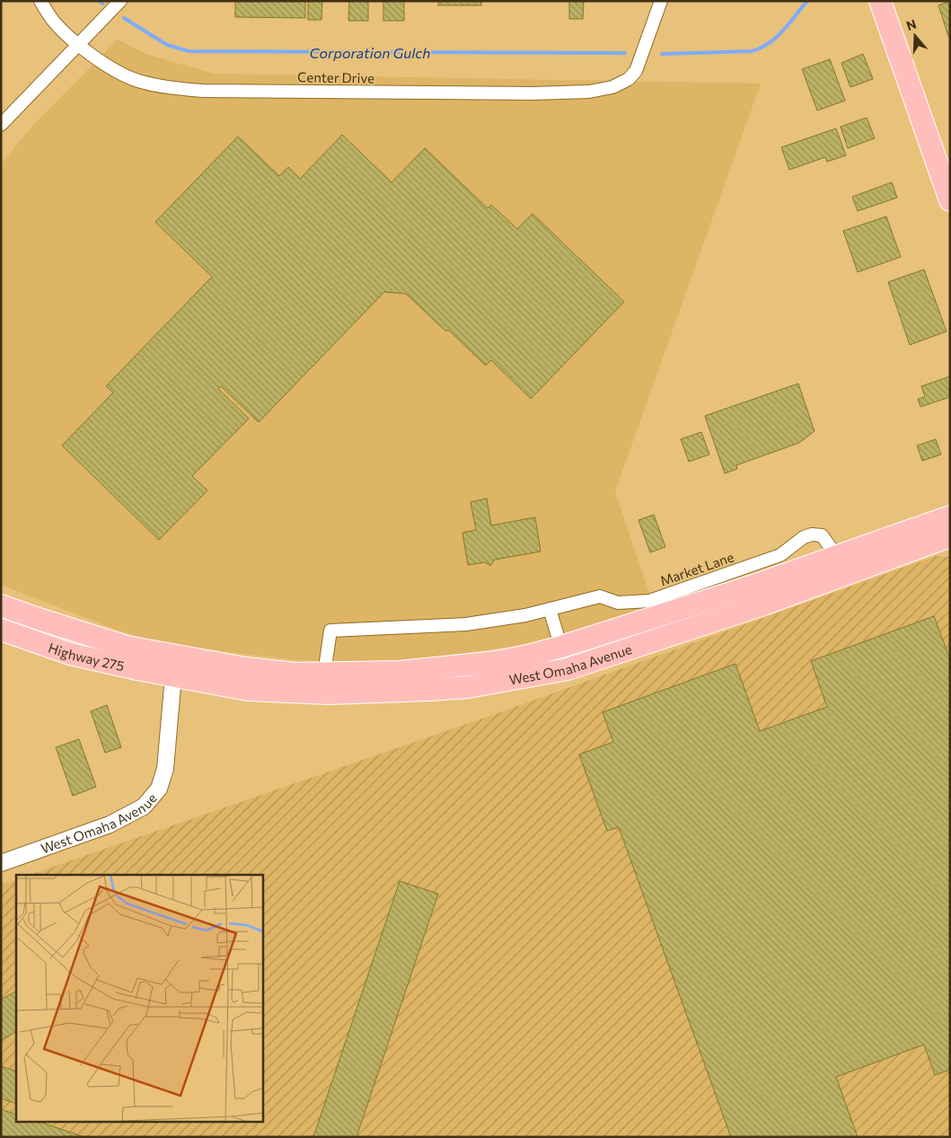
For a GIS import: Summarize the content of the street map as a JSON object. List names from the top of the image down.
{
  "streets": {
    "highway": ["Highway 275", "West Omaha Avenue"],
    "street": ["Center Drive", "Market Lane"]
  },
  "crossings": [
    ["Market Lane", "West Omaha Avenue"],
    ["Highway 275", "West Omaha Avenue"]
  ],
  "water": ["Corporation Gulch"],
  "north": "top"
}
